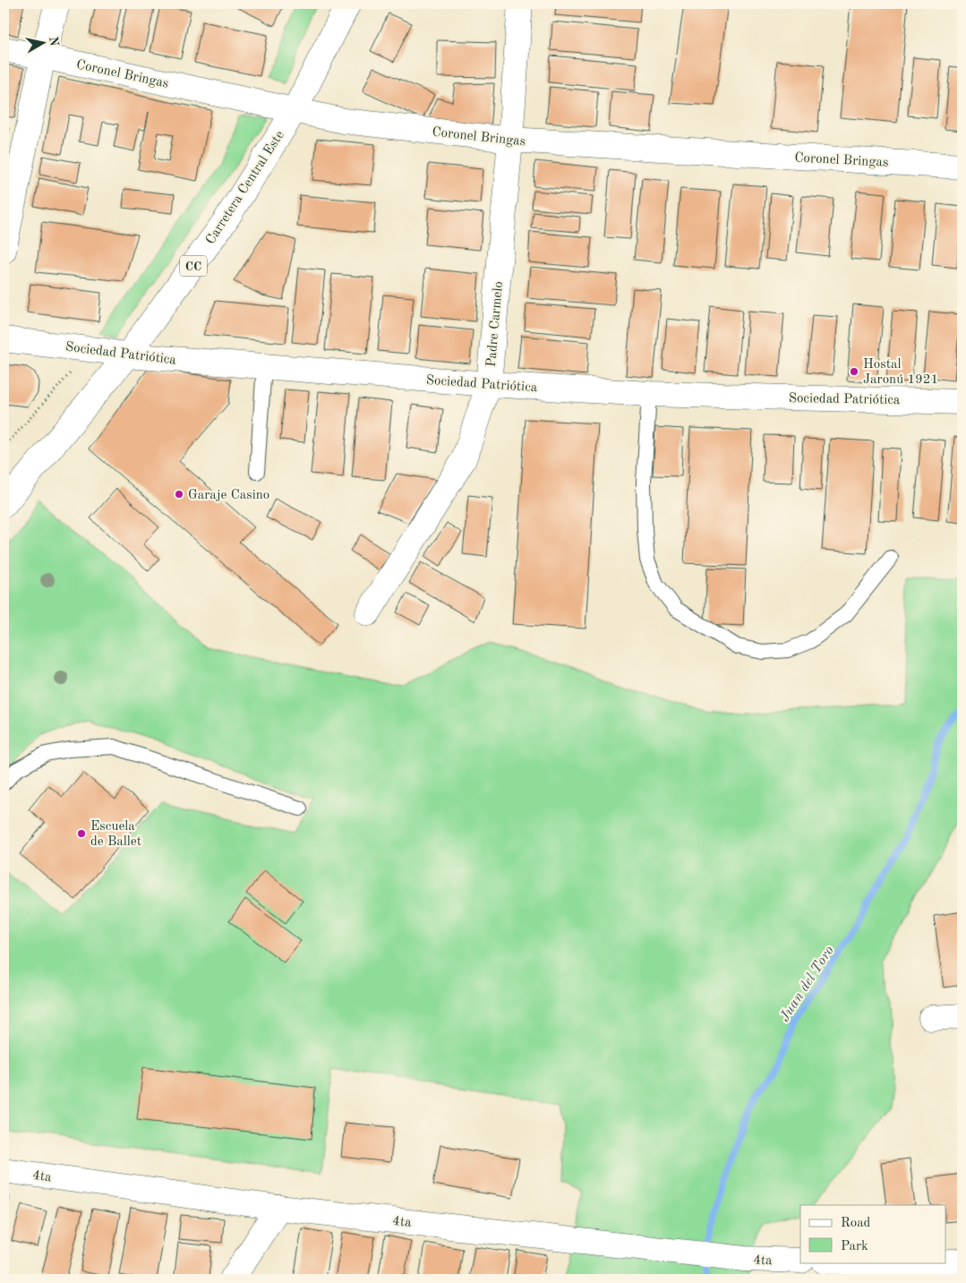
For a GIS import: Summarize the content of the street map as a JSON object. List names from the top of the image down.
{
  "streets": {
    "street": [
      "Coronel Bringas",
      "Carretera Central Este",
      "CC",
      "Padre Carmelo",
      "Sociedad Patriótica",
      "4ta"
    ]
  },
  "crossings": [
    ["Coronel Bringas", "Carretera Central Este"],
    ["Coronel Bringas", "Padre Carmelo"],
    ["Carretera Central Este", "Sociedad Patriótica"],
    ["Padre Carmelo", "Sociedad Patriótica"]
  ],
  "water": ["Juan del Toro"],
  "places": ["Hostal Jaronú 1921", "Garaje Casino", "Escuela de Ballet"],
  "legend": ["Road", "Park"],
  "north": "right"
}
